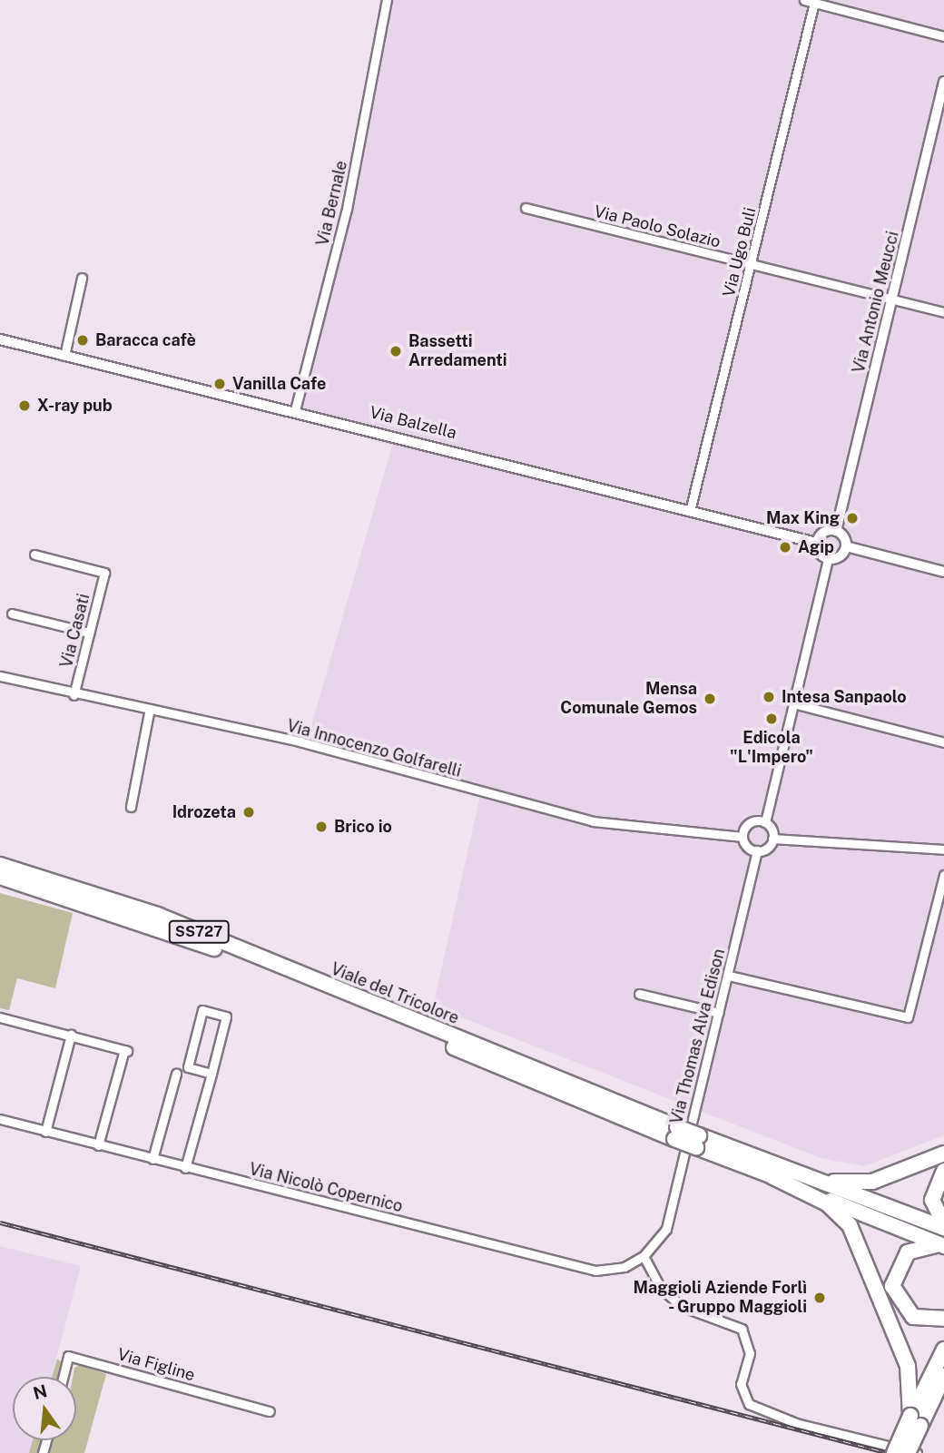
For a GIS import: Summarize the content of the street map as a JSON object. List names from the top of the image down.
{
  "streets": {
    "highway": ["SS727", "Viale del Tricolore"],
    "street": [
      "Via Bernale",
      "Via Paolo Solazio",
      "Via Ugo Buli",
      "Via Antonio Meucci",
      "Via Balzella",
      "Via Casati",
      "Via Innocenzo Golfarelli",
      "Via Thomas Alva Edison",
      "Via Nicolò Copernico",
      "Via Figline"
    ]
  },
  "crossings": [
    ["Via Bernale", "Via Balzella"],
    ["Via Paolo Solazio", "Via Ugo Buli"],
    ["Via Paolo Solazio", "Via Antonio Meucci"],
    ["Via Ugo Buli", "Via Balzella"],
    ["Via Antonio Meucci", "Via Balzella"],
    ["Via Casati", "Via Innocenzo Golfarelli"],
    ["Via Thomas Alva Edison", "Via Nicolò Copernico"]
  ],
  "places": [
    "Baracca cafè",
    "Bassetti Arredamenti",
    "Vanilla Cafe",
    "X-ray pub",
    "Max King",
    "Agip",
    "Intesa Sanpaolo",
    "Mensa Comunale Gemos",
    "Edicola \"L'Impero\"",
    "Idrozeta",
    "Brico io",
    "Maggioli Aziende Forlì - Gruppo Maggioli"
  ],
  "north": "top"
}
